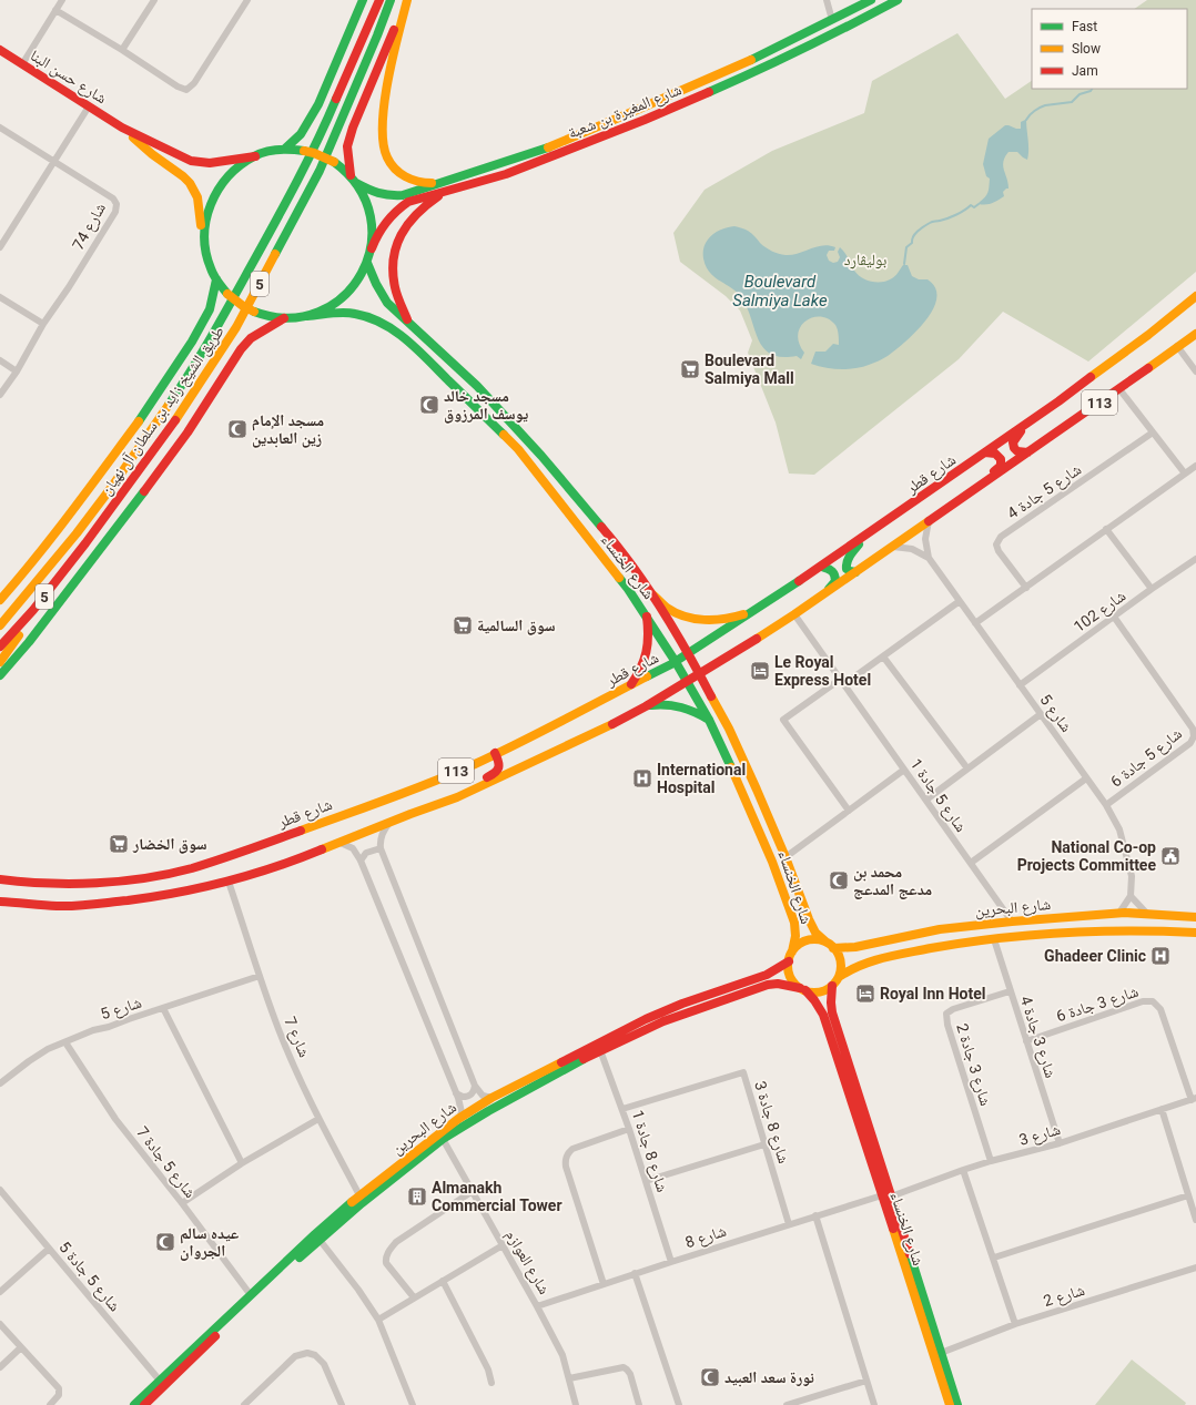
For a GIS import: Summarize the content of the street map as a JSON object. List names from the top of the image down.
{
  "streets": {
    "main road": [
      "شارع حسن البنا",
      "شارع المغيرة بن شعبة",
      "5",
      "113",
      "طريق الشيخ زايد بن سلطان آل نهيان",
      "شارع قطر",
      "شارع الخنساء",
      "شارع البحرين"
    ],
    "street": [
      "شارع 74",
      "شارع 5 جادة 4",
      "شارع 102",
      "شارع 5",
      "شارع 5 جادة 6",
      "شارع 5 جادة 1",
      "شارع 3 جادة 6",
      "شارع 7",
      "شارع 3 جادة 4",
      "شارع 3 جادة 2",
      "شارع 8 جادة 3",
      "شارع 3",
      "شارع 8 جادة 1",
      "شارع 5 جادة 7",
      "شارع 8",
      "شارع العوازم",
      "شارع 5 جادة 5",
      "شارع 2"
    ]
  },
  "crossings": [
    ["113", "شارع الخنساء"],
    ["113", "شارع 5"],
    ["113", "شارع 5 جادة 1"],
    ["113", "شارع 7"],
    ["شارع قطر", "شارع الخنساء"],
    ["شارع الخنساء", "شارع البحرين"],
    ["شارع الخنساء", "شارع 3"],
    ["شارع الخنساء", "شارع 8"],
    ["شارع الخنساء", "شارع 2"],
    ["شارع 102", "شارع 5"],
    ["شارع 102", "شارع 5 جادة 6"],
    ["شارع 5", "شارع 5 جادة 6"],
    ["شارع 5", "شارع 7"],
    ["شارع 5", "شارع 5 جادة 7"],
    ["شارع 5 جادة 1", "شارع البحرين"],
    ["شارع البحرين", "شارع 7"],
    ["شارع البحرين", "شارع 3 جادة 4"],
    ["شارع البحرين", "شارع 8 جادة 1"],
    ["شارع البحرين", "شارع 5 جادة 7"],
    ["شارع البحرين", "شارع العوازم"],
    ["شارع البحرين", "شارع 5 جادة 5"],
    ["شارع 3 جادة 6", "شارع 3 جادة 4"],
    ["شارع 3 جادة 6", "شارع 3"],
    ["شارع 3 جادة 4", "شارع 3 جادة 2"],
    ["شارع 3 جادة 4", "شارع 3"],
    ["شارع 3 جادة 2", "شارع 3"],
    ["شارع 8 جادة 3", "شارع 8 جادة 1"],
    ["شارع 8 جادة 3", "شارع 8"],
    ["شارع 3", "شارع 8"],
    ["شارع 8 جادة 1", "شارع 8"],
    ["شارع 8", "شارع العوازم"]
  ],
  "water": ["Boulevard Salmiya Lake"],
  "parks": ["بوليڤارد"],
  "places": {
    "supermarket": ["Boulevard Salmiya Mall", "سوق السالمية", "سوق الخضار"],
    "mosque": [
      "مسجد خالد يوسف المرزوق",
      "مسجد الإمام زين العابدين",
      "محمد بن مدعج المدعج",
      "عيده سالم الجروان",
      "نورة سعد العبيد"
    ],
    "hotel": ["Le Royal Express Hotel", "Royal Inn Hotel"],
    "hospital": ["International Hospital", "Ghadeer Clinic"],
    "public building": ["National Co-op Projects Committee"],
    "building": ["Almanakh Commercial Tower"]
  },
  "legend": ["Fast", "Slow", "Jam"]
}
